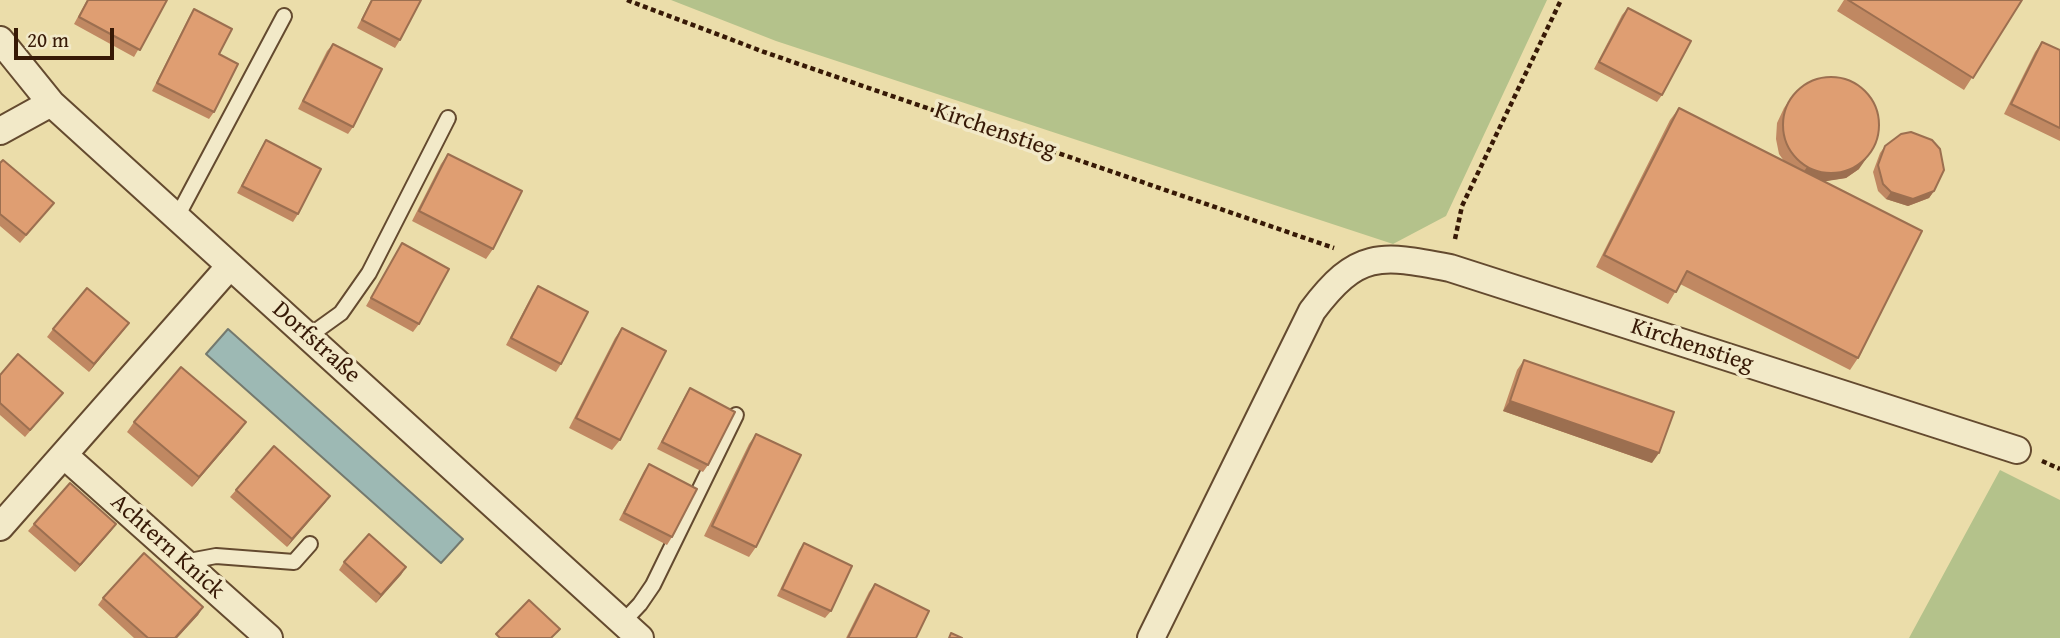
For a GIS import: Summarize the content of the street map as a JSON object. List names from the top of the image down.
{
  "streets": {
    "street": ["Kirchenstieg", "Dorfstraße", "Achtern Knick"]
  },
  "scale_bar": "20 m"
}
